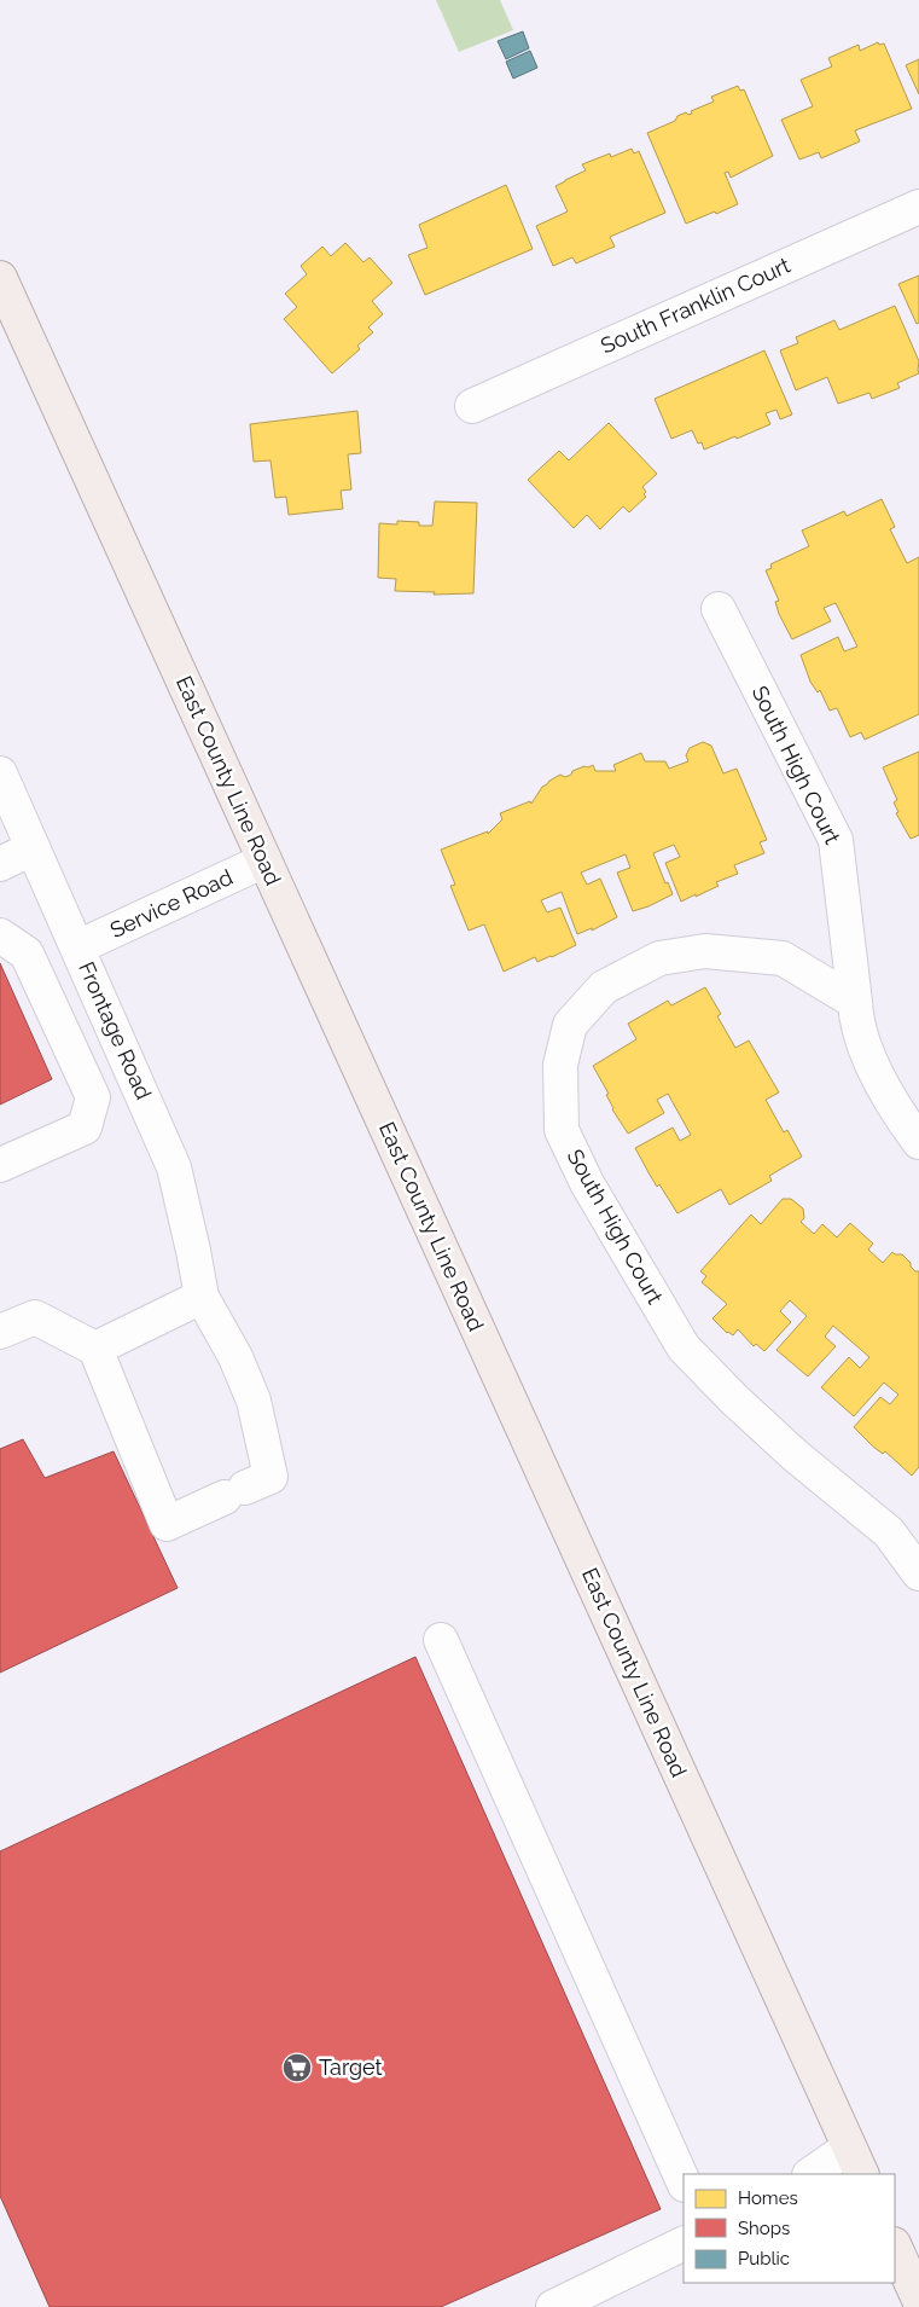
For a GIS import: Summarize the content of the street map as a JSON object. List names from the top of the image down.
{
  "streets": {
    "main road": ["East County Line Road"],
    "street": [
      "South Franklin Court",
      "South High Court",
      "Service Road",
      "Frontage Road"
    ]
  },
  "crossings": [
    ["East County Line Road", "Service Road"],
    ["Service Road", "Frontage Road"]
  ],
  "places": {
    "supermarket": ["Target"]
  },
  "legend": ["Homes", "Shops", "Public"]
}
